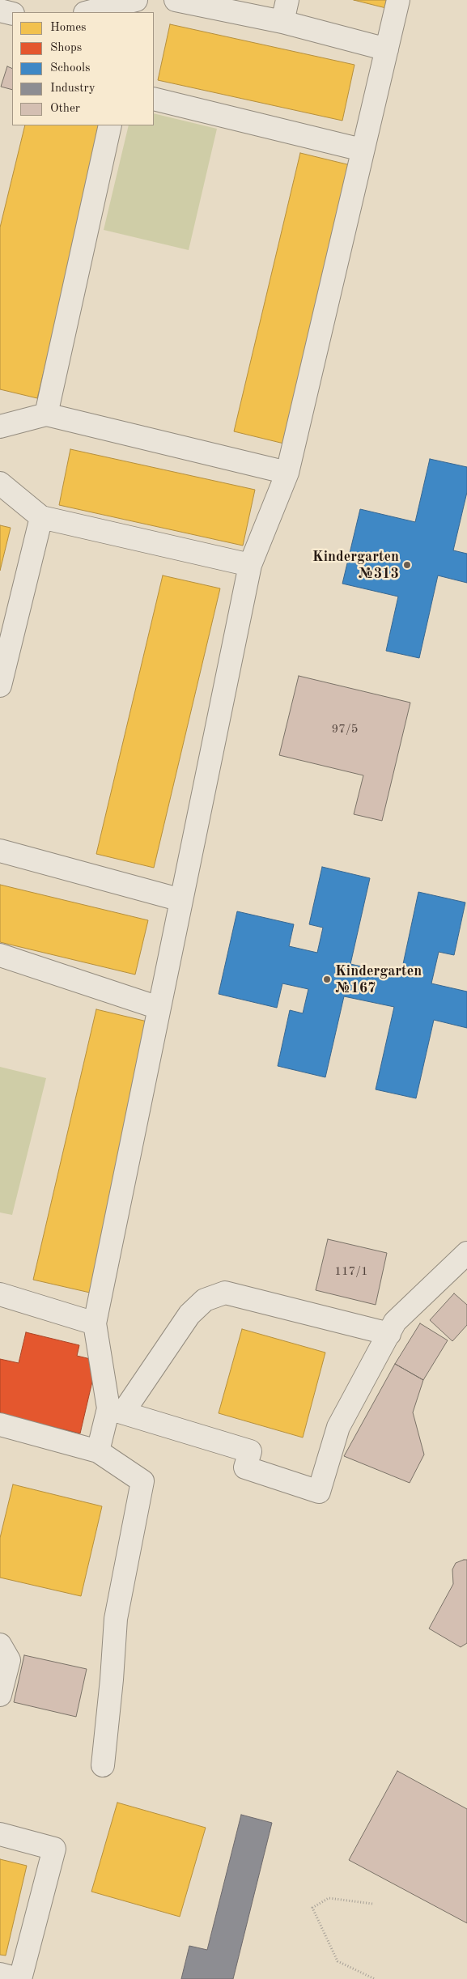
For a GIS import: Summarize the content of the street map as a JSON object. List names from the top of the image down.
{
  "places": ["Kindergarten №313", "Kindergarten №167"],
  "house_numbers": ["97/5", "117/1"],
  "legend": [
    "Homes",
    "Shops",
    "Schools",
    "Industry",
    "Other"
  ]
}
